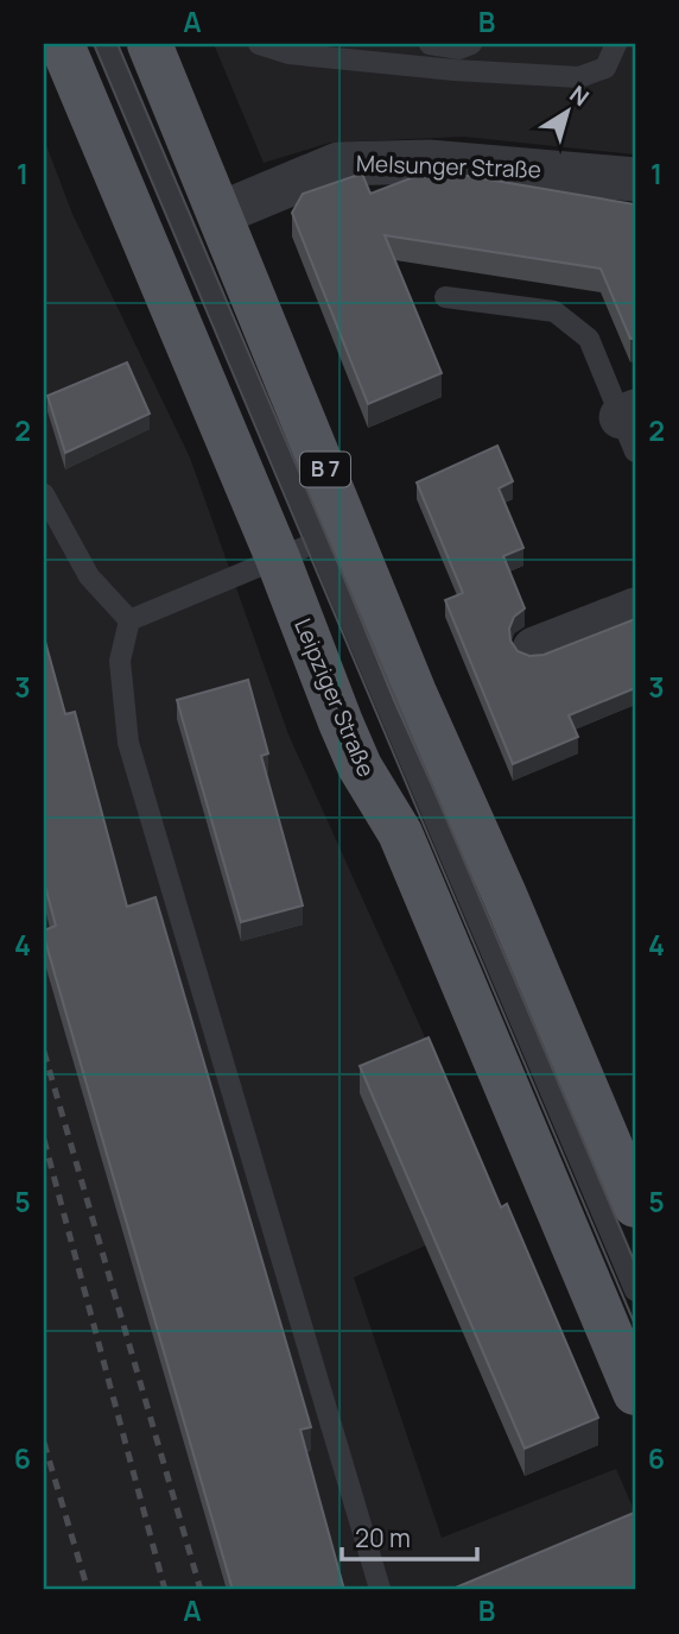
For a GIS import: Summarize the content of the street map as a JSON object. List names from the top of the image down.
{
  "streets": {
    "main road": ["B 7", "Leipziger Straße"],
    "street": ["Melsunger Straße"]
  },
  "crossings": [
    ["Melsunger Straße", "Leipziger Straße"]
  ],
  "scale_bar": "20 m",
  "north": "top right",
  "grid": {
    "columns": ["A", "B"],
    "rows": [
      "1",
      "2",
      "3",
      "4",
      "5",
      "6"
    ]
  }
}
